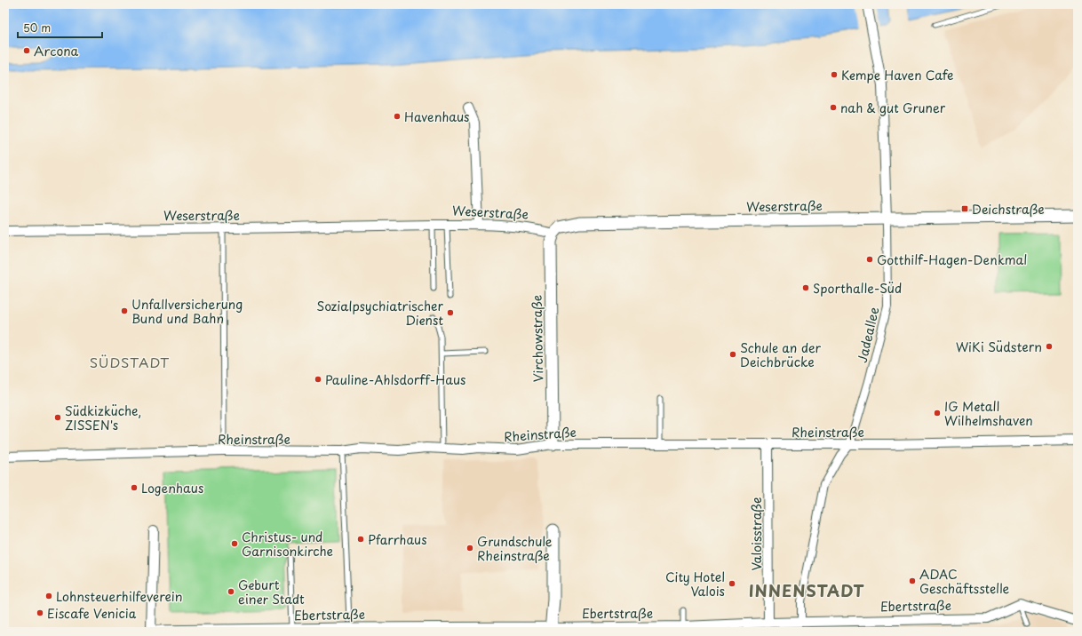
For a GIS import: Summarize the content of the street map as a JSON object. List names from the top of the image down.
{
  "streets": {
    "street": [
      "Weserstraße",
      "Jadeallee",
      "Virchowstraße",
      "Rheinstraße",
      "Valoisstraße",
      "Ebertstraße"
    ]
  },
  "crossings": [
    ["Weserstraße", "Jadeallee"],
    ["Weserstraße", "Virchowstraße"],
    ["Jadeallee", "Rheinstraße"],
    ["Jadeallee", "Ebertstraße"],
    ["Virchowstraße", "Rheinstraße"],
    ["Rheinstraße", "Valoisstraße"],
    ["Valoisstraße", "Ebertstraße"]
  ],
  "districts": ["SÜDSTADT", "INNENSTADT"],
  "places": {
    "other": [
      "Arcona",
      "Kempe Haven Cafe",
      "nah & gut Gruner",
      "Havenhaus",
      "Gotthilf-Hagen-Denkmal",
      "Sporthalle-Süd",
      "Unfallversicherung Bund und Bahn",
      "Sozialpsychiatrischer Dienst",
      "WiKi Südstern",
      "Schule an der Deichbrücke",
      "Pauline-Ahlsdorff-Haus",
      "IG Metall Wilhelmshaven",
      "Südkizküche, ZISSEN's",
      "Logenhaus",
      "Pfarrhaus",
      "Christus- und Garnisonkirche",
      "Grundschule Rheinstraße",
      "ADAC Geschäftsstelle",
      "City Hotel Valois",
      "Geburt einer Stadt",
      "Lohnsteuerhilfeverein",
      "Eiscafe Venicia"
    ],
    "transit": ["Deichstraße"]
  },
  "scale_bar": "50 m"
}
